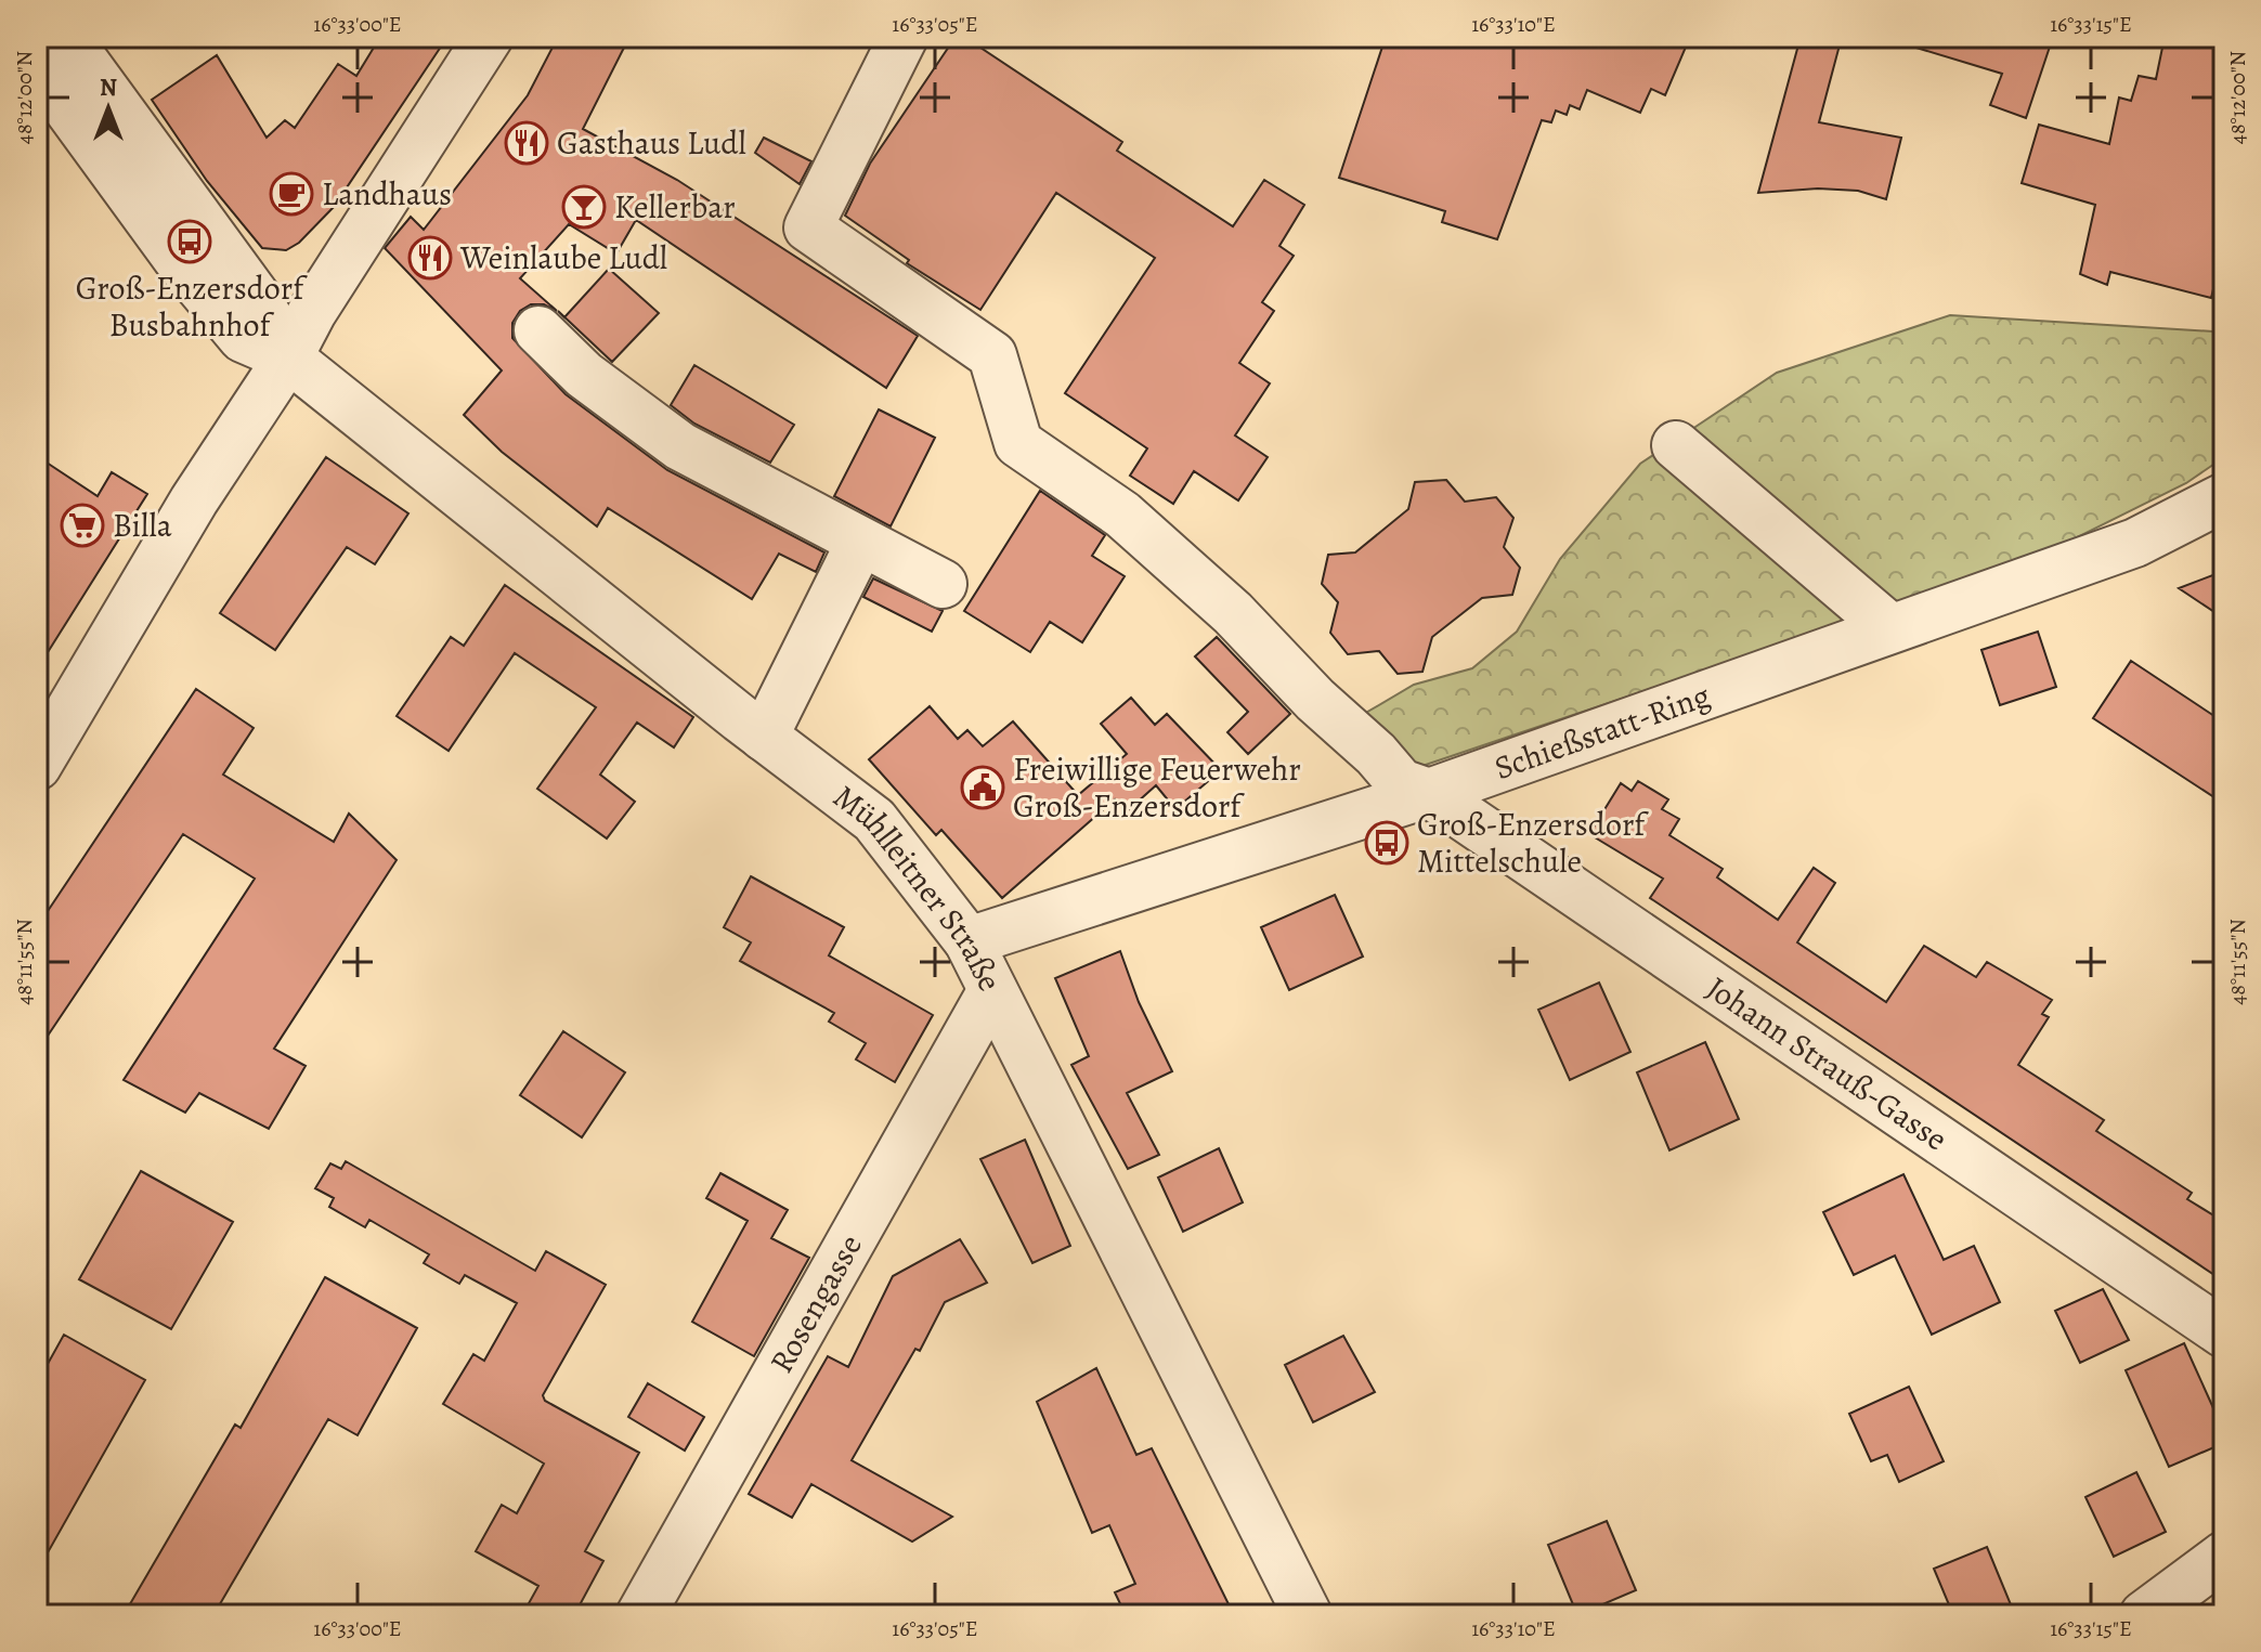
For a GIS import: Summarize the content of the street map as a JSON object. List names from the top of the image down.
{
  "streets": {
    "street": [
      "Schießstatt-Ring",
      "Mühlleitner Straße",
      "Johann Strauß-Gasse",
      "Rosengasse"
    ]
  },
  "crossings": [
    ["Schießstatt-Ring", "Mühlleitner Straße"],
    ["Schießstatt-Ring", "Johann Strauß-Gasse"],
    ["Mühlleitner Straße", "Rosengasse"]
  ],
  "places": {
    "restaurant": ["Gasthaus Ludl", "Weinlaube Ludl"],
    "cafe": ["Landhaus"],
    "bar": ["Kellerbar"],
    "bus stop": ["Groß-Enzersdorf Busbahnhof", "Groß-Enzersdorf Mittelschule"],
    "supermarket": ["Billa"],
    "public building": ["Freiwillige Feuerwehr Groß-Enzersdorf"]
  },
  "north": "top",
  "coordinates": [
    "16°33'00\"E",
    "16°33'05\"E",
    "16°33'10\"E",
    "16°33'15\"E",
    "48°12'00\"N",
    "48°11'55\"N"
  ]
}
